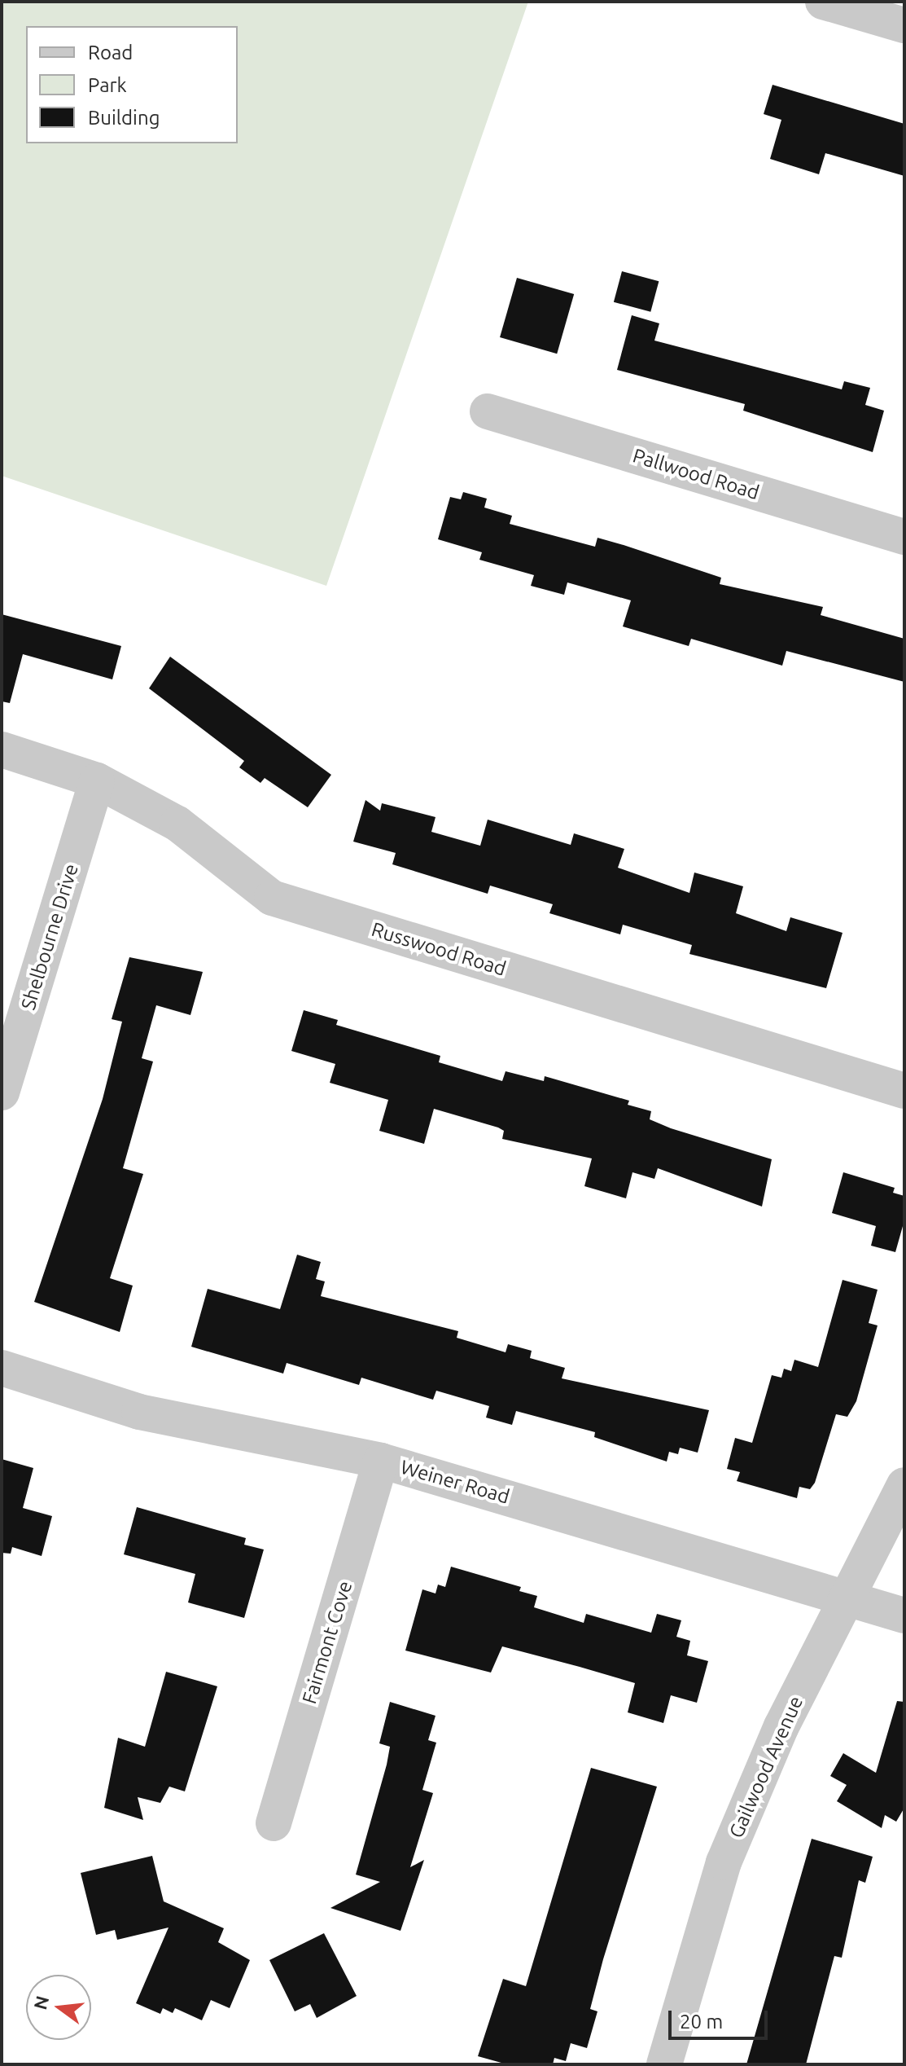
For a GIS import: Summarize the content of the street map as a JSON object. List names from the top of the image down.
{
  "streets": {
    "street": [
      "Pallwood Road",
      "Shelbourne Drive",
      "Russwood Road",
      "Weiner Road",
      "Fairmont Cove",
      "Gailwood Avenue"
    ]
  },
  "crossings": [
    ["Shelbourne Drive", "Russwood Road"],
    ["Weiner Road", "Fairmont Cove"],
    ["Weiner Road", "Gailwood Avenue"]
  ],
  "legend": ["Road", "Park", "Building"],
  "scale_bar": "20 m",
  "north": "left"
}
